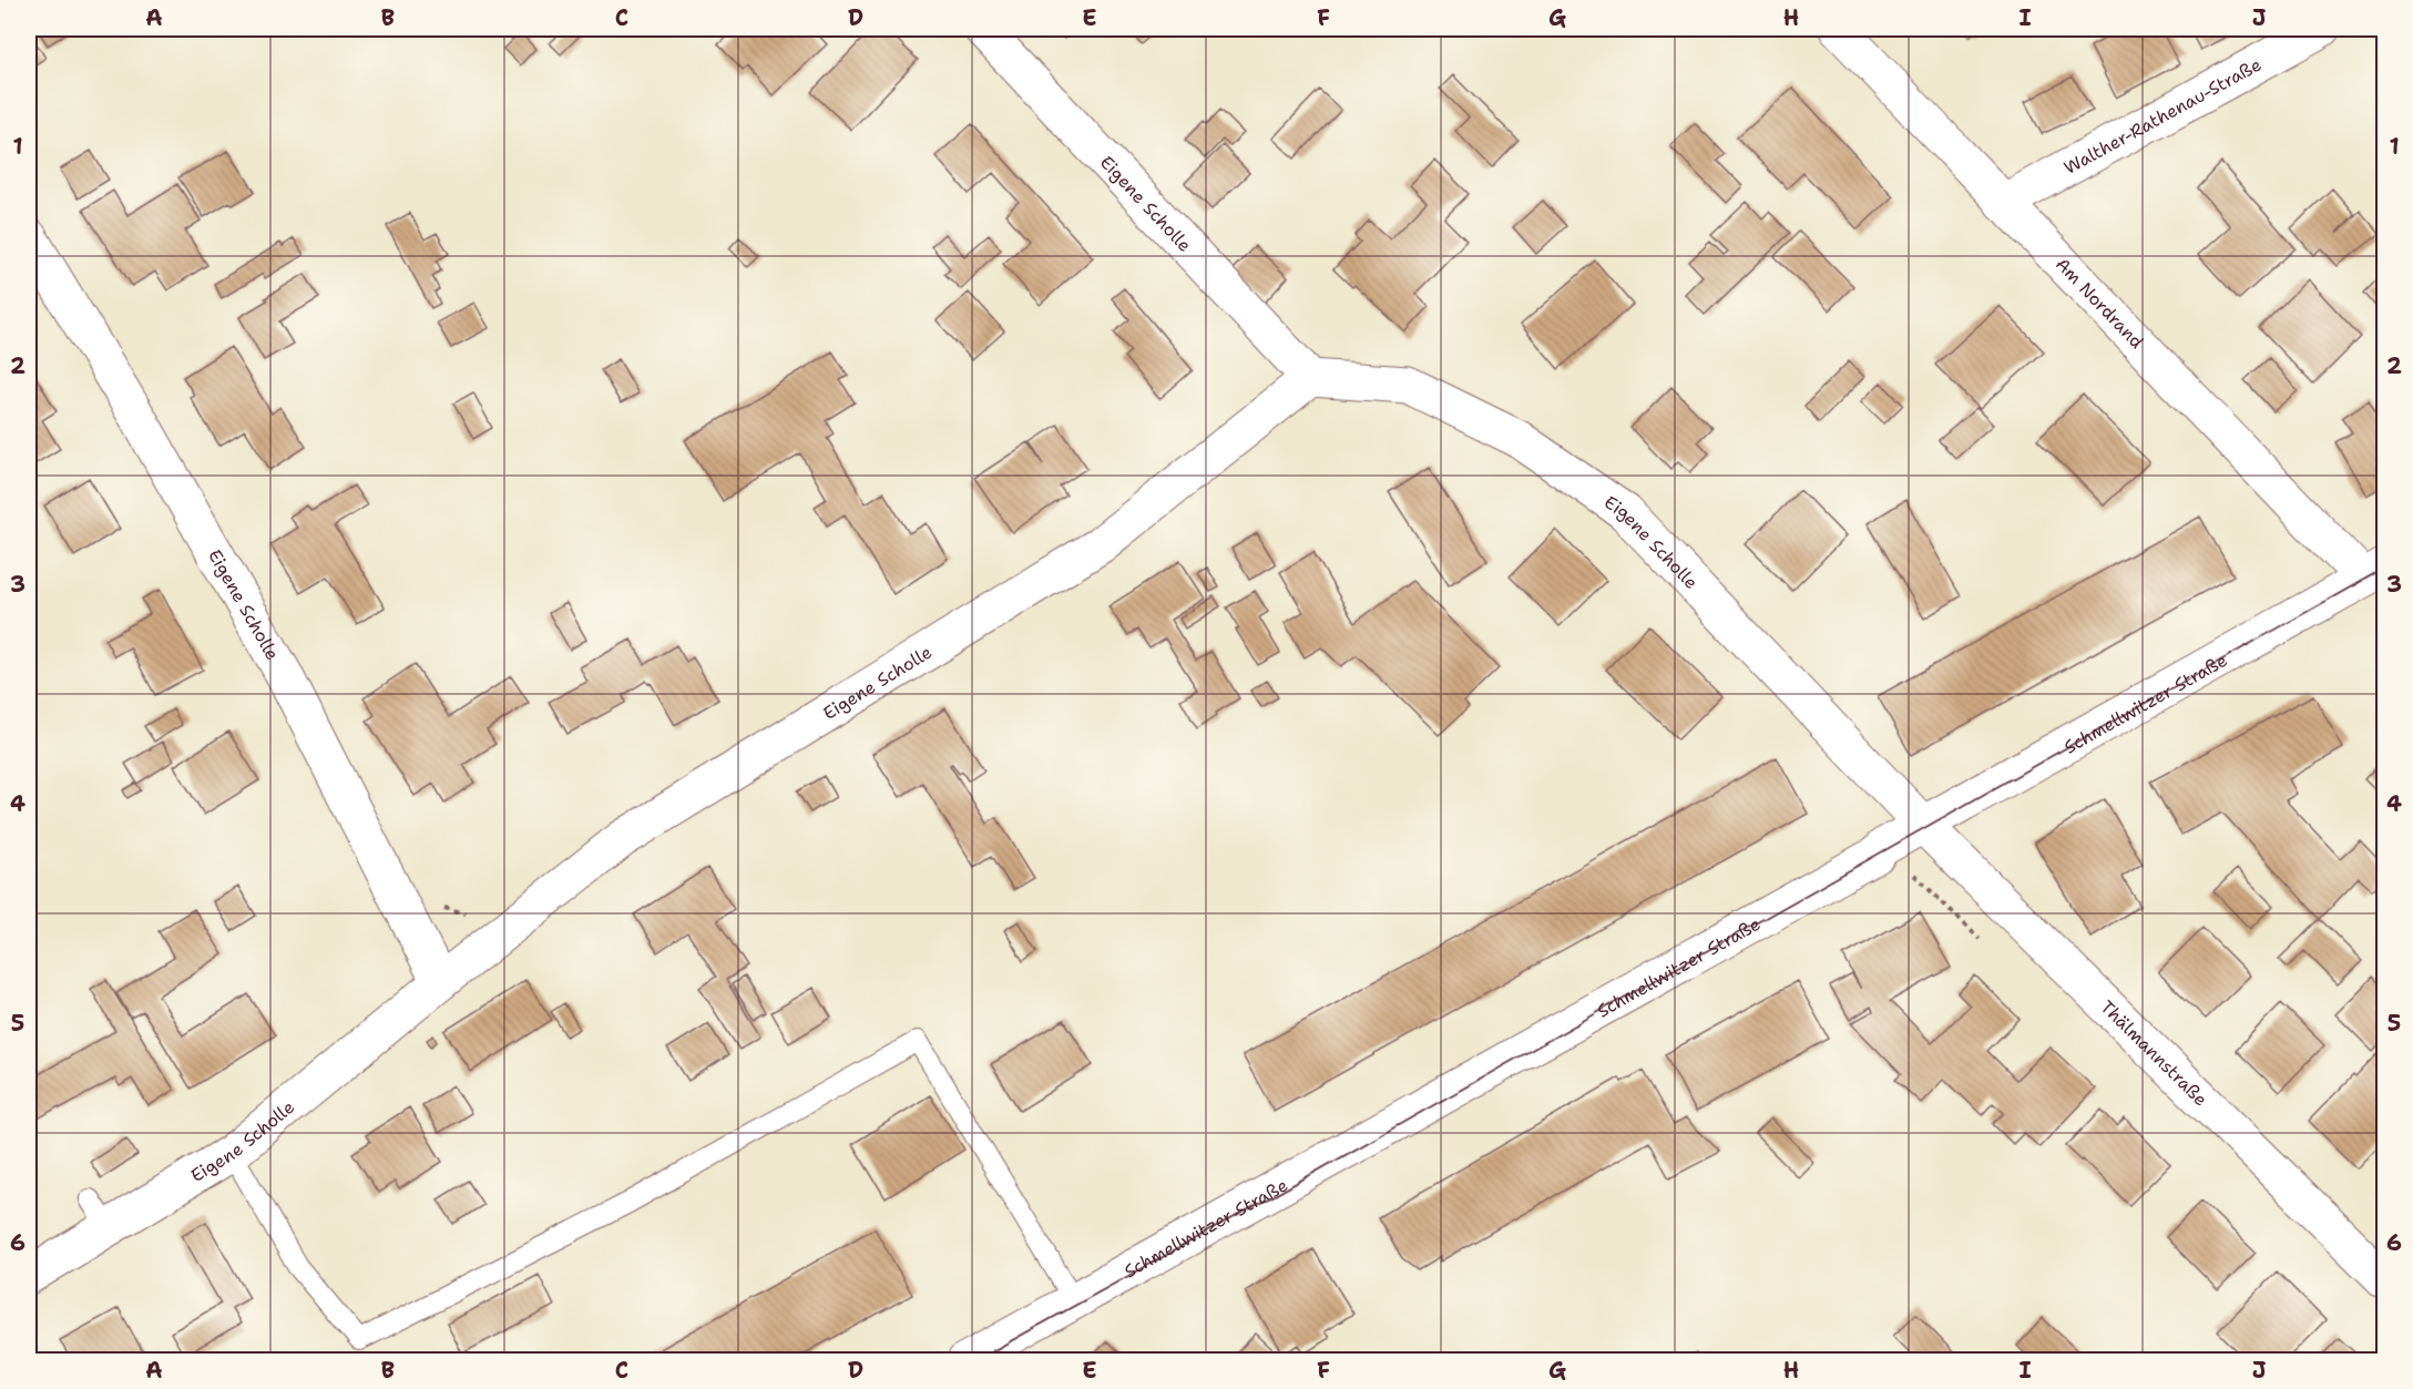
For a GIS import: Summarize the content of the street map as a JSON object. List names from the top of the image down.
{
  "streets": {
    "street": [
      "Walther-Rathenau-Straße",
      "Eigene Scholle",
      "Am Nordrand",
      "Schmellwitzer Straße",
      "Thälmannstraße"
    ]
  },
  "crossings": [
    ["Walther-Rathenau-Straße", "Am Nordrand"],
    ["Eigene Scholle", "Schmellwitzer Straße"],
    ["Eigene Scholle", "Thälmannstraße"],
    ["Am Nordrand", "Schmellwitzer Straße"],
    ["Schmellwitzer Straße", "Thälmannstraße"]
  ],
  "grid": {
    "columns": [
      "A",
      "B",
      "C",
      "D",
      "E",
      "F",
      "G",
      "H",
      "I",
      "J"
    ],
    "rows": [
      "1",
      "2",
      "3",
      "4",
      "5",
      "6"
    ]
  }
}
